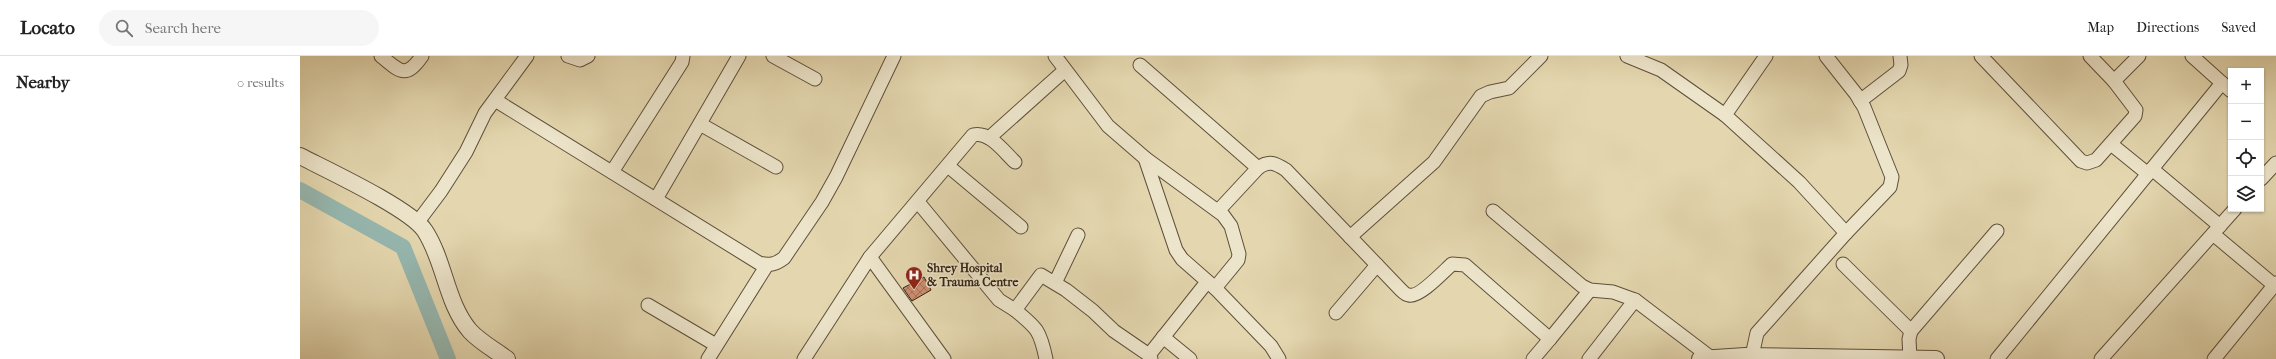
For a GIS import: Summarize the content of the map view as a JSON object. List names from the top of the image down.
{
  "places": {
    "hospital": ["Shrey Hospital & Trauma Centre"]
  },
  "page": {
    "header": "Locato",
    "search": "Search here",
    "nav": ["Map", "Directions", "Saved"],
    "heading": ["Nearby", "0 results"],
    "map_buttons": ["+", "−"]
  }
}
